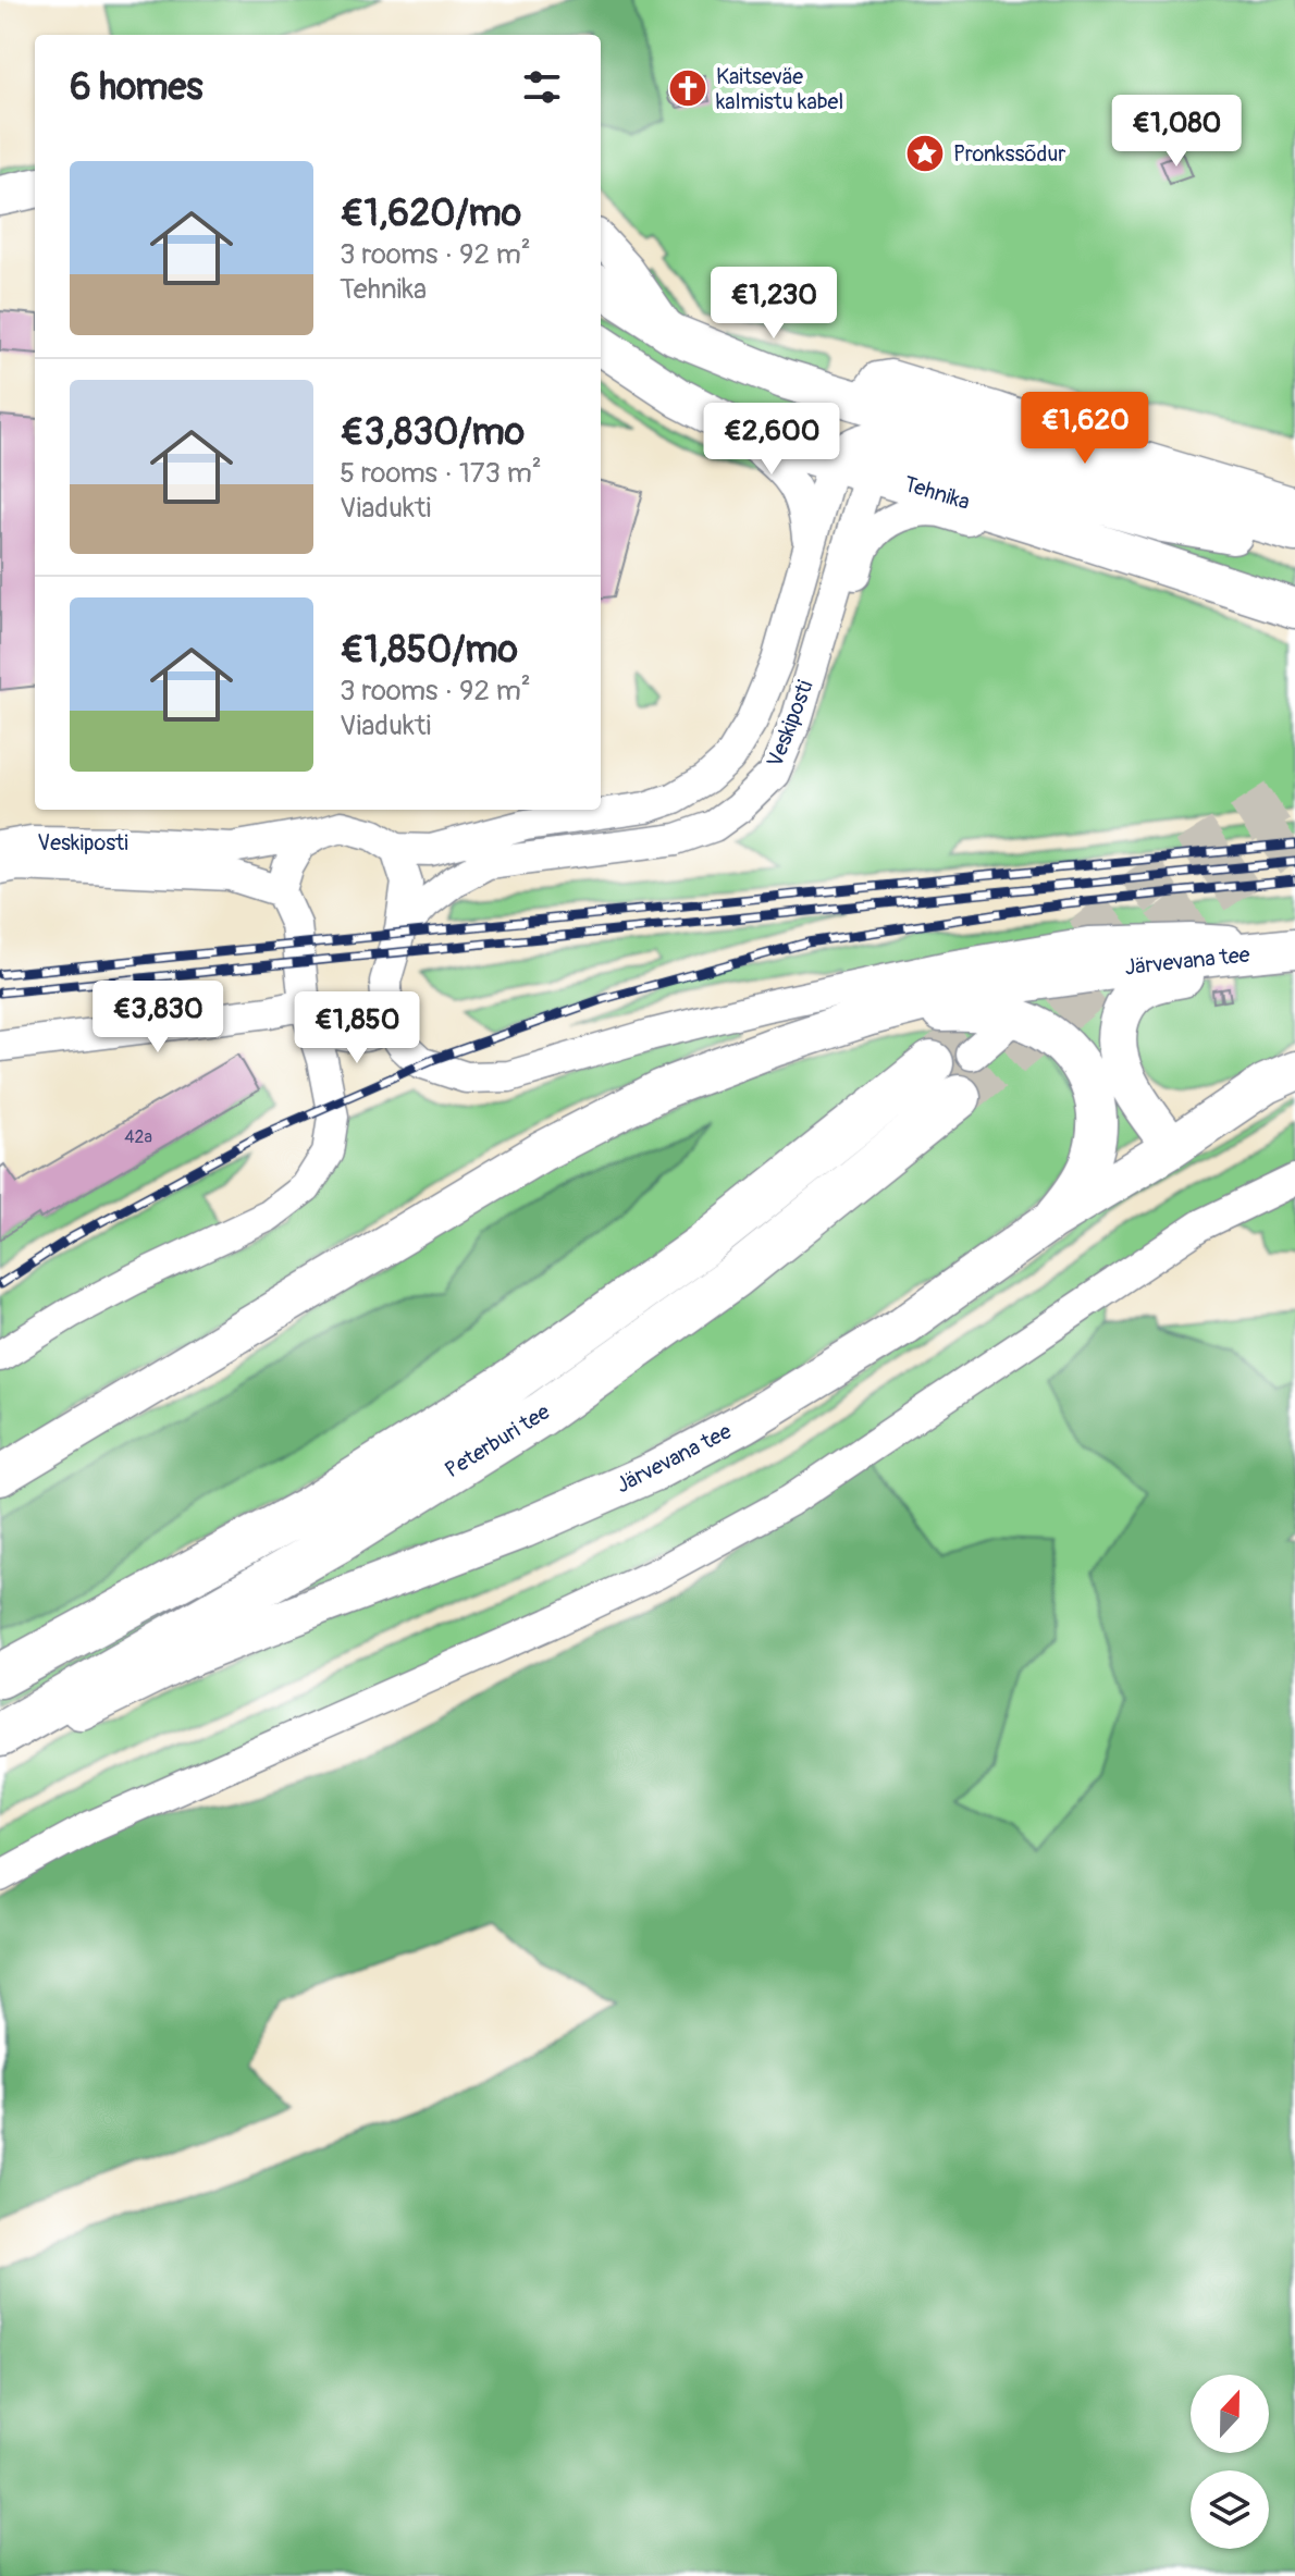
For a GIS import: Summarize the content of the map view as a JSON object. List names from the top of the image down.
{
  "streets": {
    "highway": ["Peterburi tee"],
    "main road": ["Tehnika", "Järvevana tee"],
    "street": ["Veskiposti"]
  },
  "crossings": [
    ["Tehnika", "Veskiposti"]
  ],
  "places": {
    "church": ["Kaitseväe kalmistu kabel"],
    "place": ["Pronkssõdur"]
  },
  "house_numbers": ["42a"],
  "north": "top",
  "page": {
    "heading": "6 homes",
    "price": [
      "€1,080",
      "€1,230",
      "€1,620",
      "€2,600",
      "€3,830",
      "€1,850"
    ],
    "list": [
      {
        "name": "€1,620/mo",
        "note": "3 rooms · 92 m² · Tehnika"
      },
      {
        "name": "€3,830/mo",
        "note": "5 rooms · 173 m² · Viadukti"
      },
      {
        "name": "€1,850/mo",
        "note": "3 rooms · 92 m² · Viadukti"
      }
    ]
  }
}
